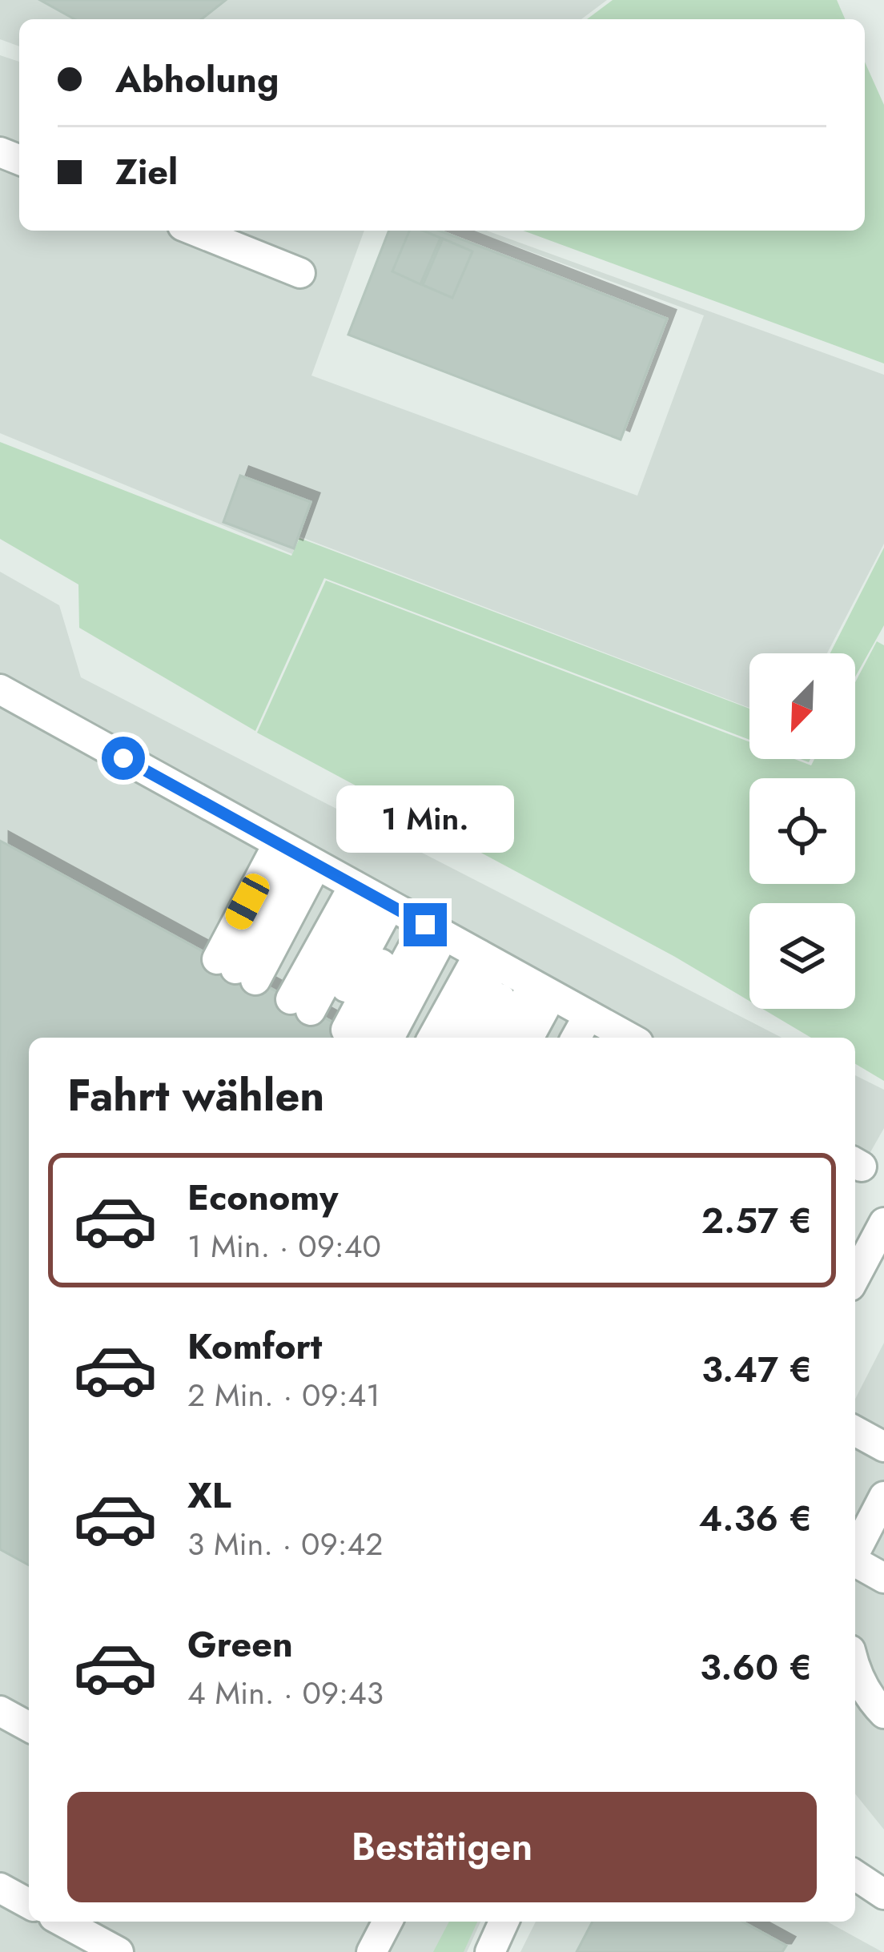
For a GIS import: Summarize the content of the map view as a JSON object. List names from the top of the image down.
{
  "north": "bottom left",
  "page": {
    "banner": ["Abholung", "Ziel"],
    "bubble": "1 Min.",
    "heading": "Fahrt wählen",
    "list": [
      {
        "name": "Economy",
        "note": "1 Min. · 09:40",
        "value": "2.57 €"
      },
      {
        "name": "Komfort",
        "note": "2 Min. · 09:41",
        "value": "3.47 €"
      },
      {
        "name": "XL",
        "note": "3 Min. · 09:42",
        "value": "4.36 €"
      },
      {
        "name": "Green",
        "note": "4 Min. · 09:43",
        "value": "3.60 €"
      }
    ],
    "buttons": "Bestätigen"
  }
}
